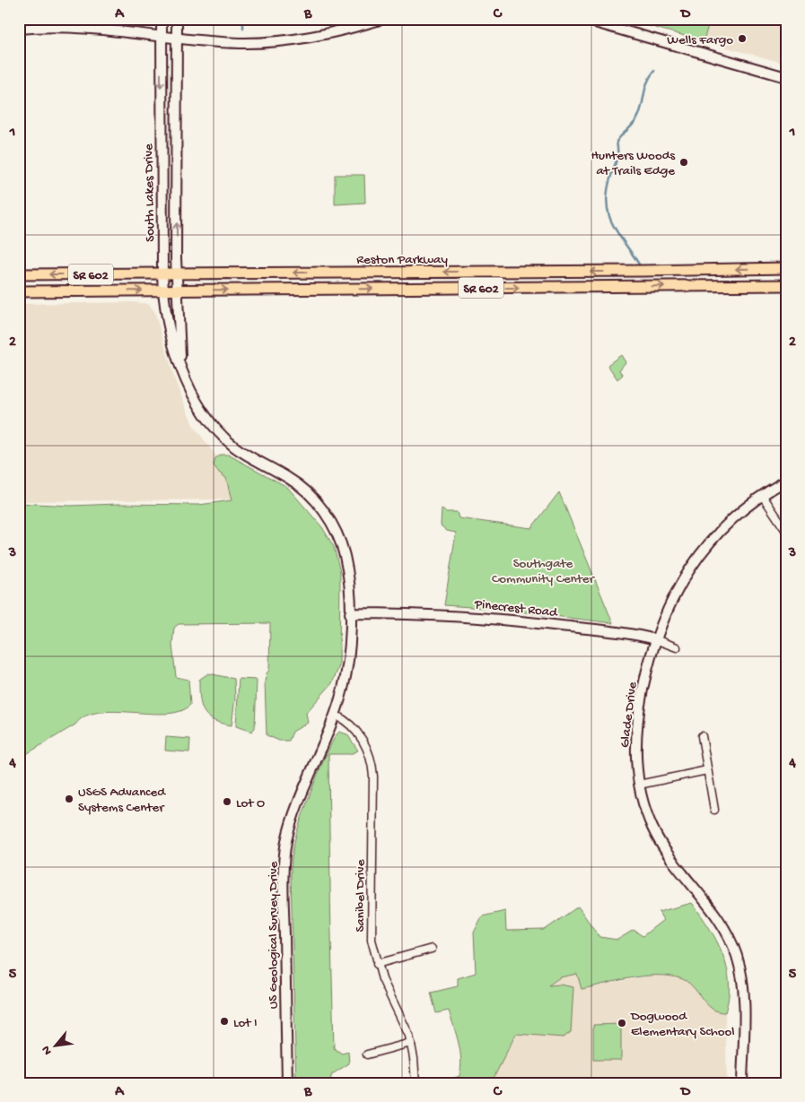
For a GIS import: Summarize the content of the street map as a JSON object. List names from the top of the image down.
{
  "streets": {
    "main road": ["Reston Parkway", "SR 602"],
    "street": [
      "South Lakes Drive",
      "Pinecrest Road",
      "Glade Drive",
      "Sanibel Drive",
      "US Geological Survey Drive"
    ]
  },
  "crossings": [
    ["South Lakes Drive", "Reston Parkway"],
    ["South Lakes Drive", "SR 602"],
    ["South Lakes Drive", "Pinecrest Road"],
    ["South Lakes Drive", "Sanibel Drive"],
    ["South Lakes Drive", "US Geological Survey Drive"],
    ["Pinecrest Road", "Glade Drive"],
    ["Sanibel Drive", "US Geological Survey Drive"]
  ],
  "parks": ["Southgate Community Center"],
  "places": [
    "Wells Fargo",
    "Hunters Woods at Trails Edge",
    "USGS Advanced Systems Center",
    "Lot O",
    "Lot I",
    "Dogwood Elementary School"
  ],
  "north": "bottom left",
  "grid": {
    "columns": [
      "A",
      "B",
      "C",
      "D"
    ],
    "rows": [
      "1",
      "2",
      "3",
      "4",
      "5"
    ]
  }
}
